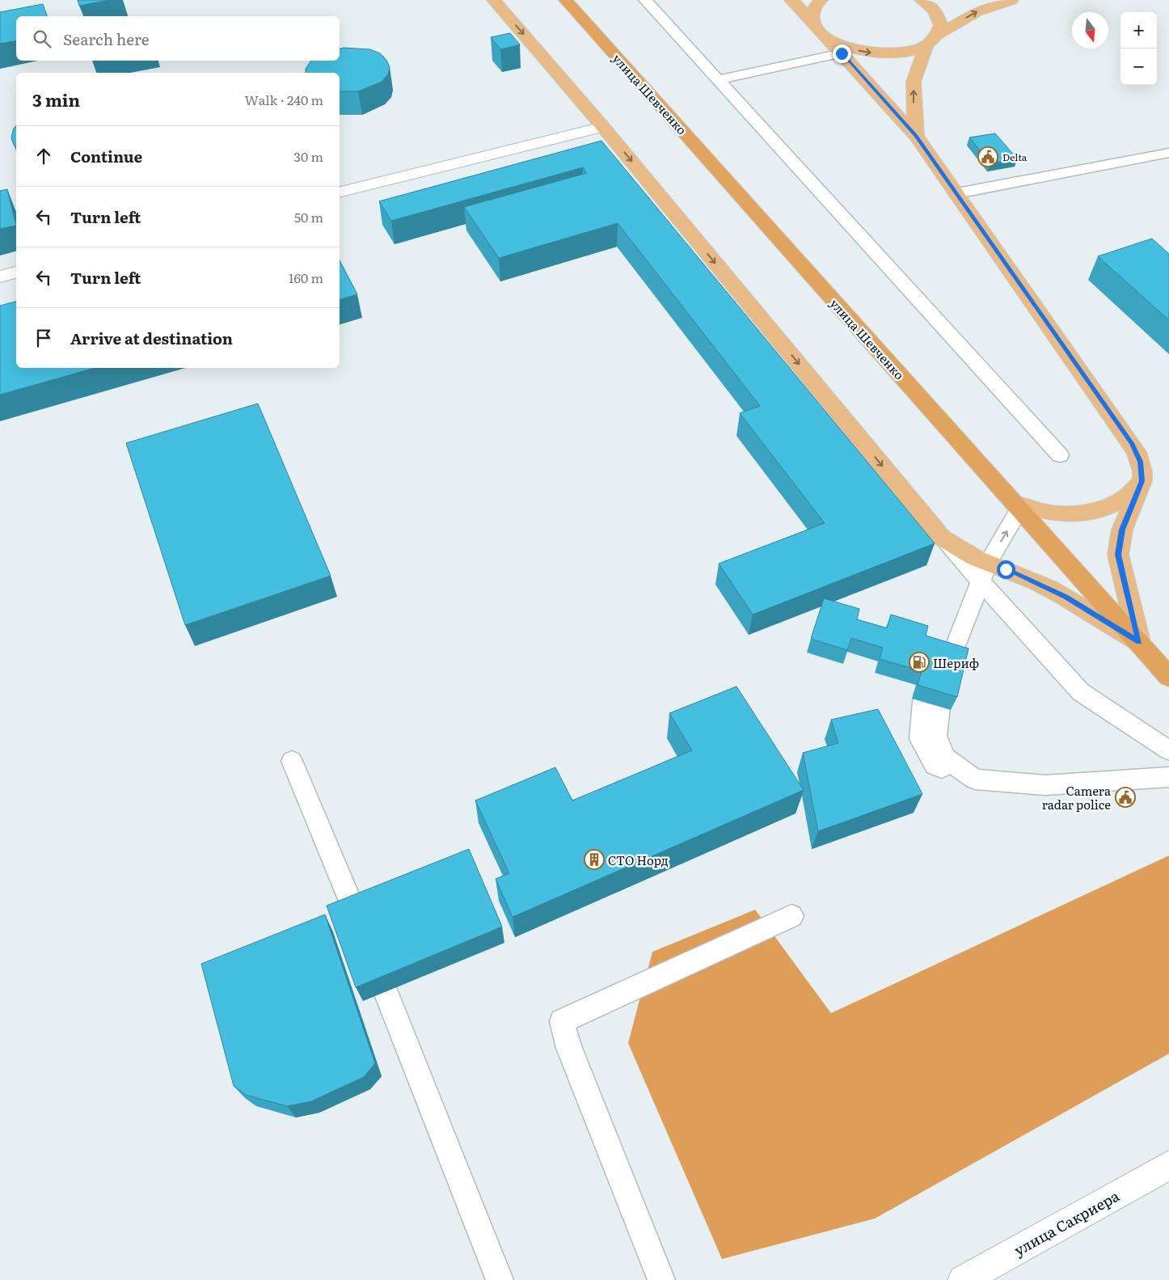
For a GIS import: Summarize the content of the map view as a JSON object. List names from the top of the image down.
{
  "streets": {
    "highway": ["улица Шевченко"],
    "street": ["улица Сакриера"]
  },
  "places": {
    "public building": ["Delta", "Camera radar police"],
    "fuel station": ["Шериф"],
    "building": ["СТО Норд"]
  },
  "north": "bottom",
  "page": {
    "map_buttons": ["+", "−"],
    "search": "Search here",
    "heading": ["3 min", "Walk · 240 m"],
    "list": [
      ["Continue", "30 m"],
      ["Turn left", "50 m"],
      ["Turn left", "160 m"],
      "Arrive at destination"
    ]
  }
}
